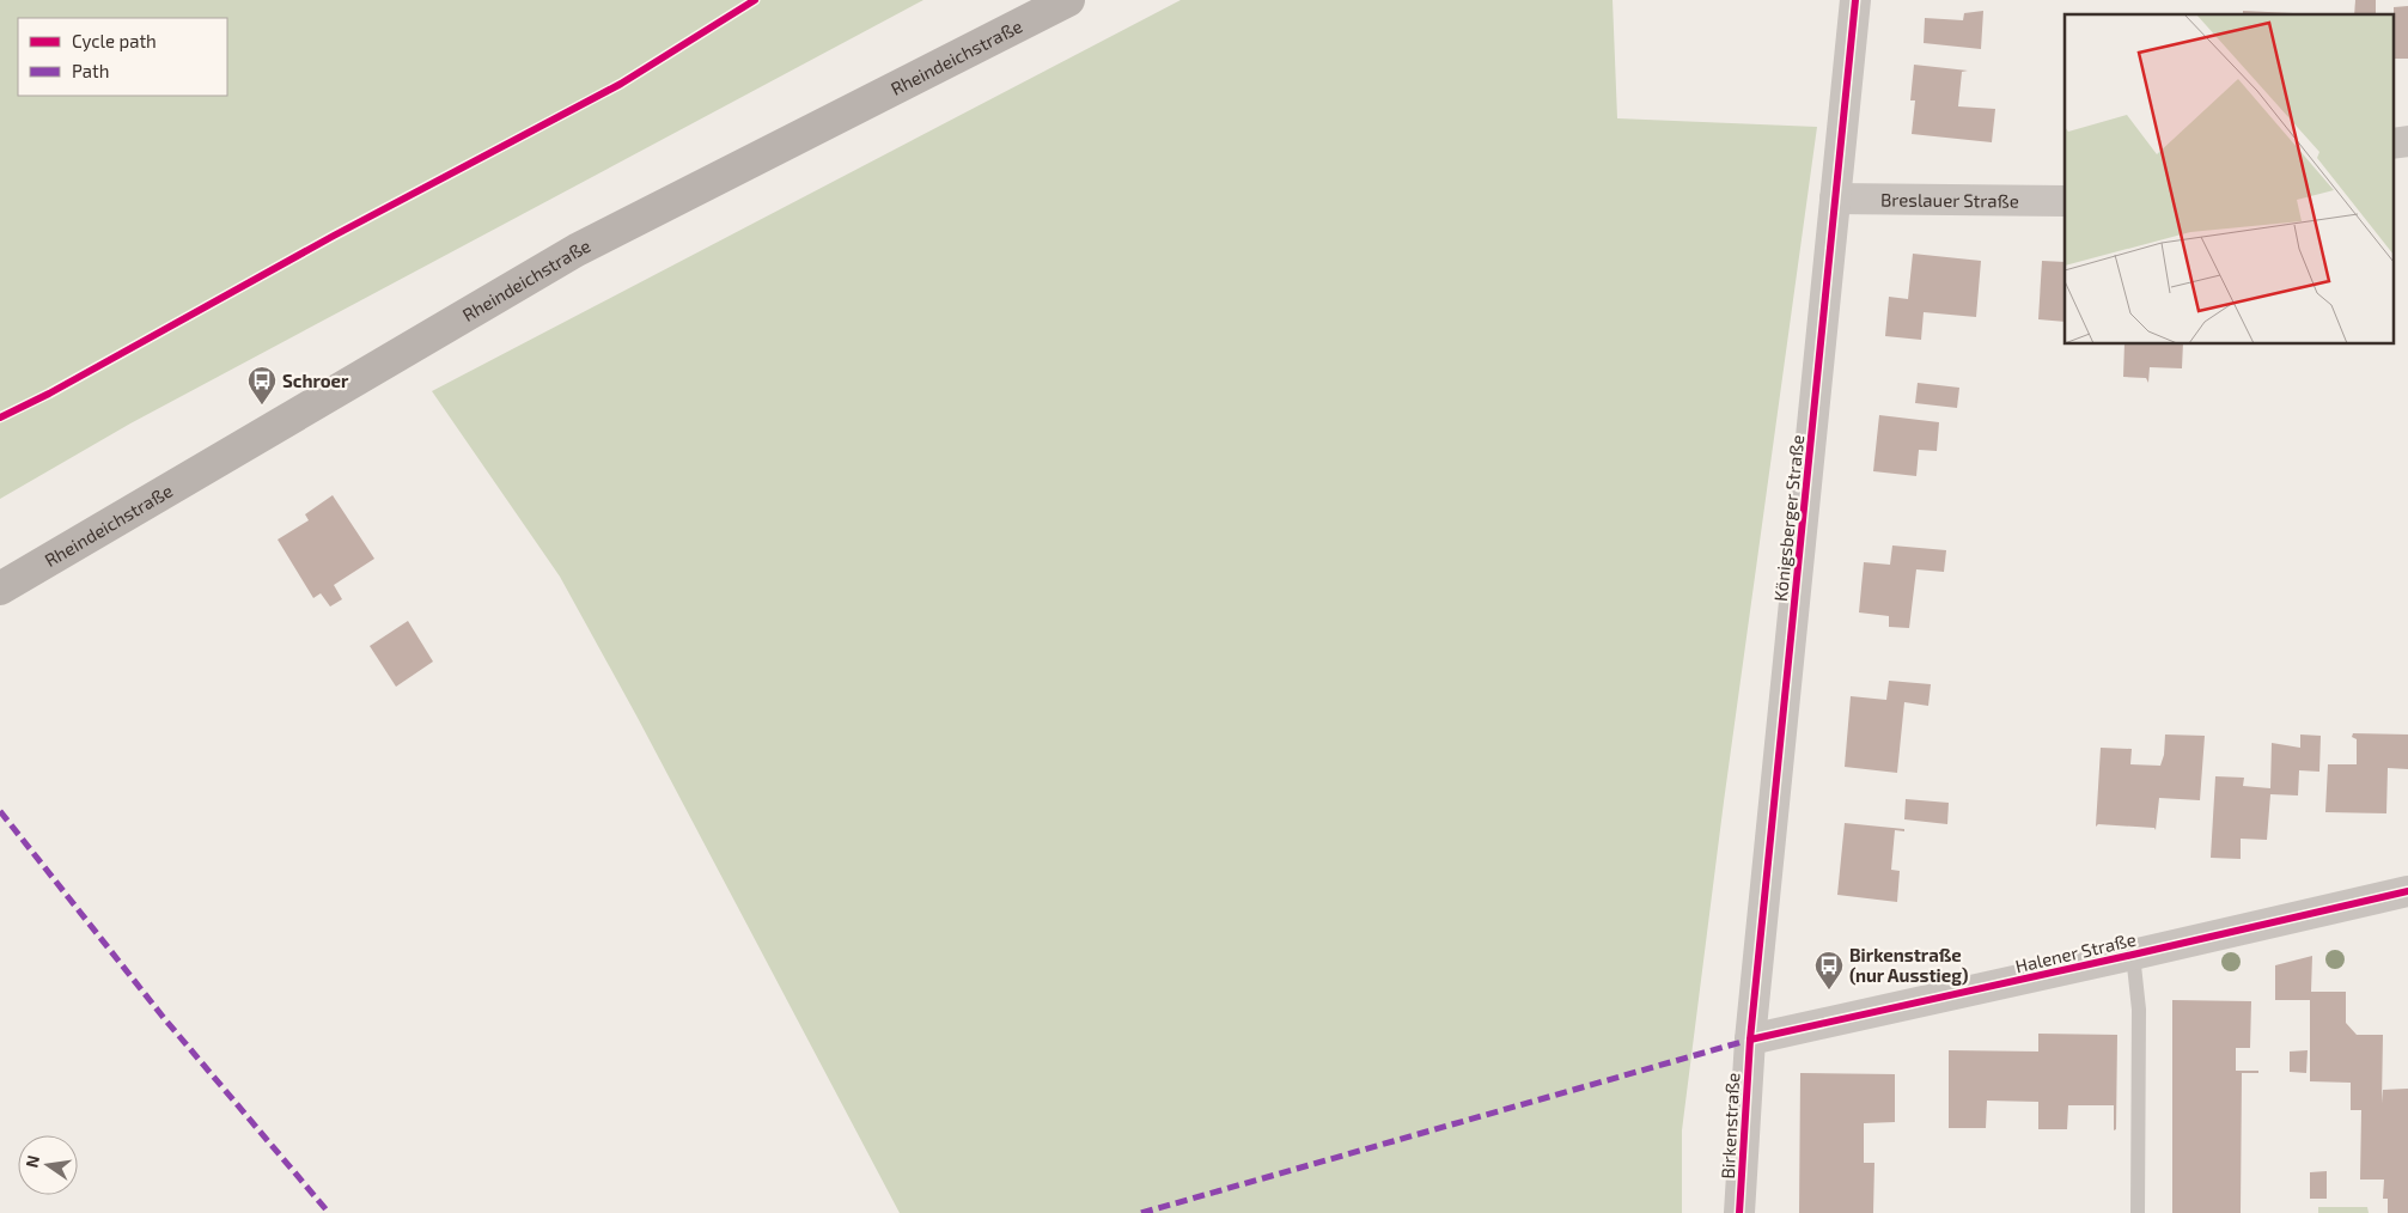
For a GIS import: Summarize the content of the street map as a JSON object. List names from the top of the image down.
{
  "streets": {
    "main road": ["Rheindeichstraße"],
    "street": [
      "Breslauer Straße",
      "Königsberger Straße",
      "Halener Straße",
      "Birkenstraße"
    ]
  },
  "crossings": [
    ["Breslauer Straße", "Königsberger Straße"],
    ["Königsberger Straße", "Halener Straße"],
    ["Königsberger Straße", "Birkenstraße"],
    ["Halener Straße", "Birkenstraße"]
  ],
  "places": {
    "bus stop": ["Schroer", "Birkenstraße (nur Ausstieg)"]
  },
  "legend": ["Cycle path", "Path"],
  "north": "left"
}
